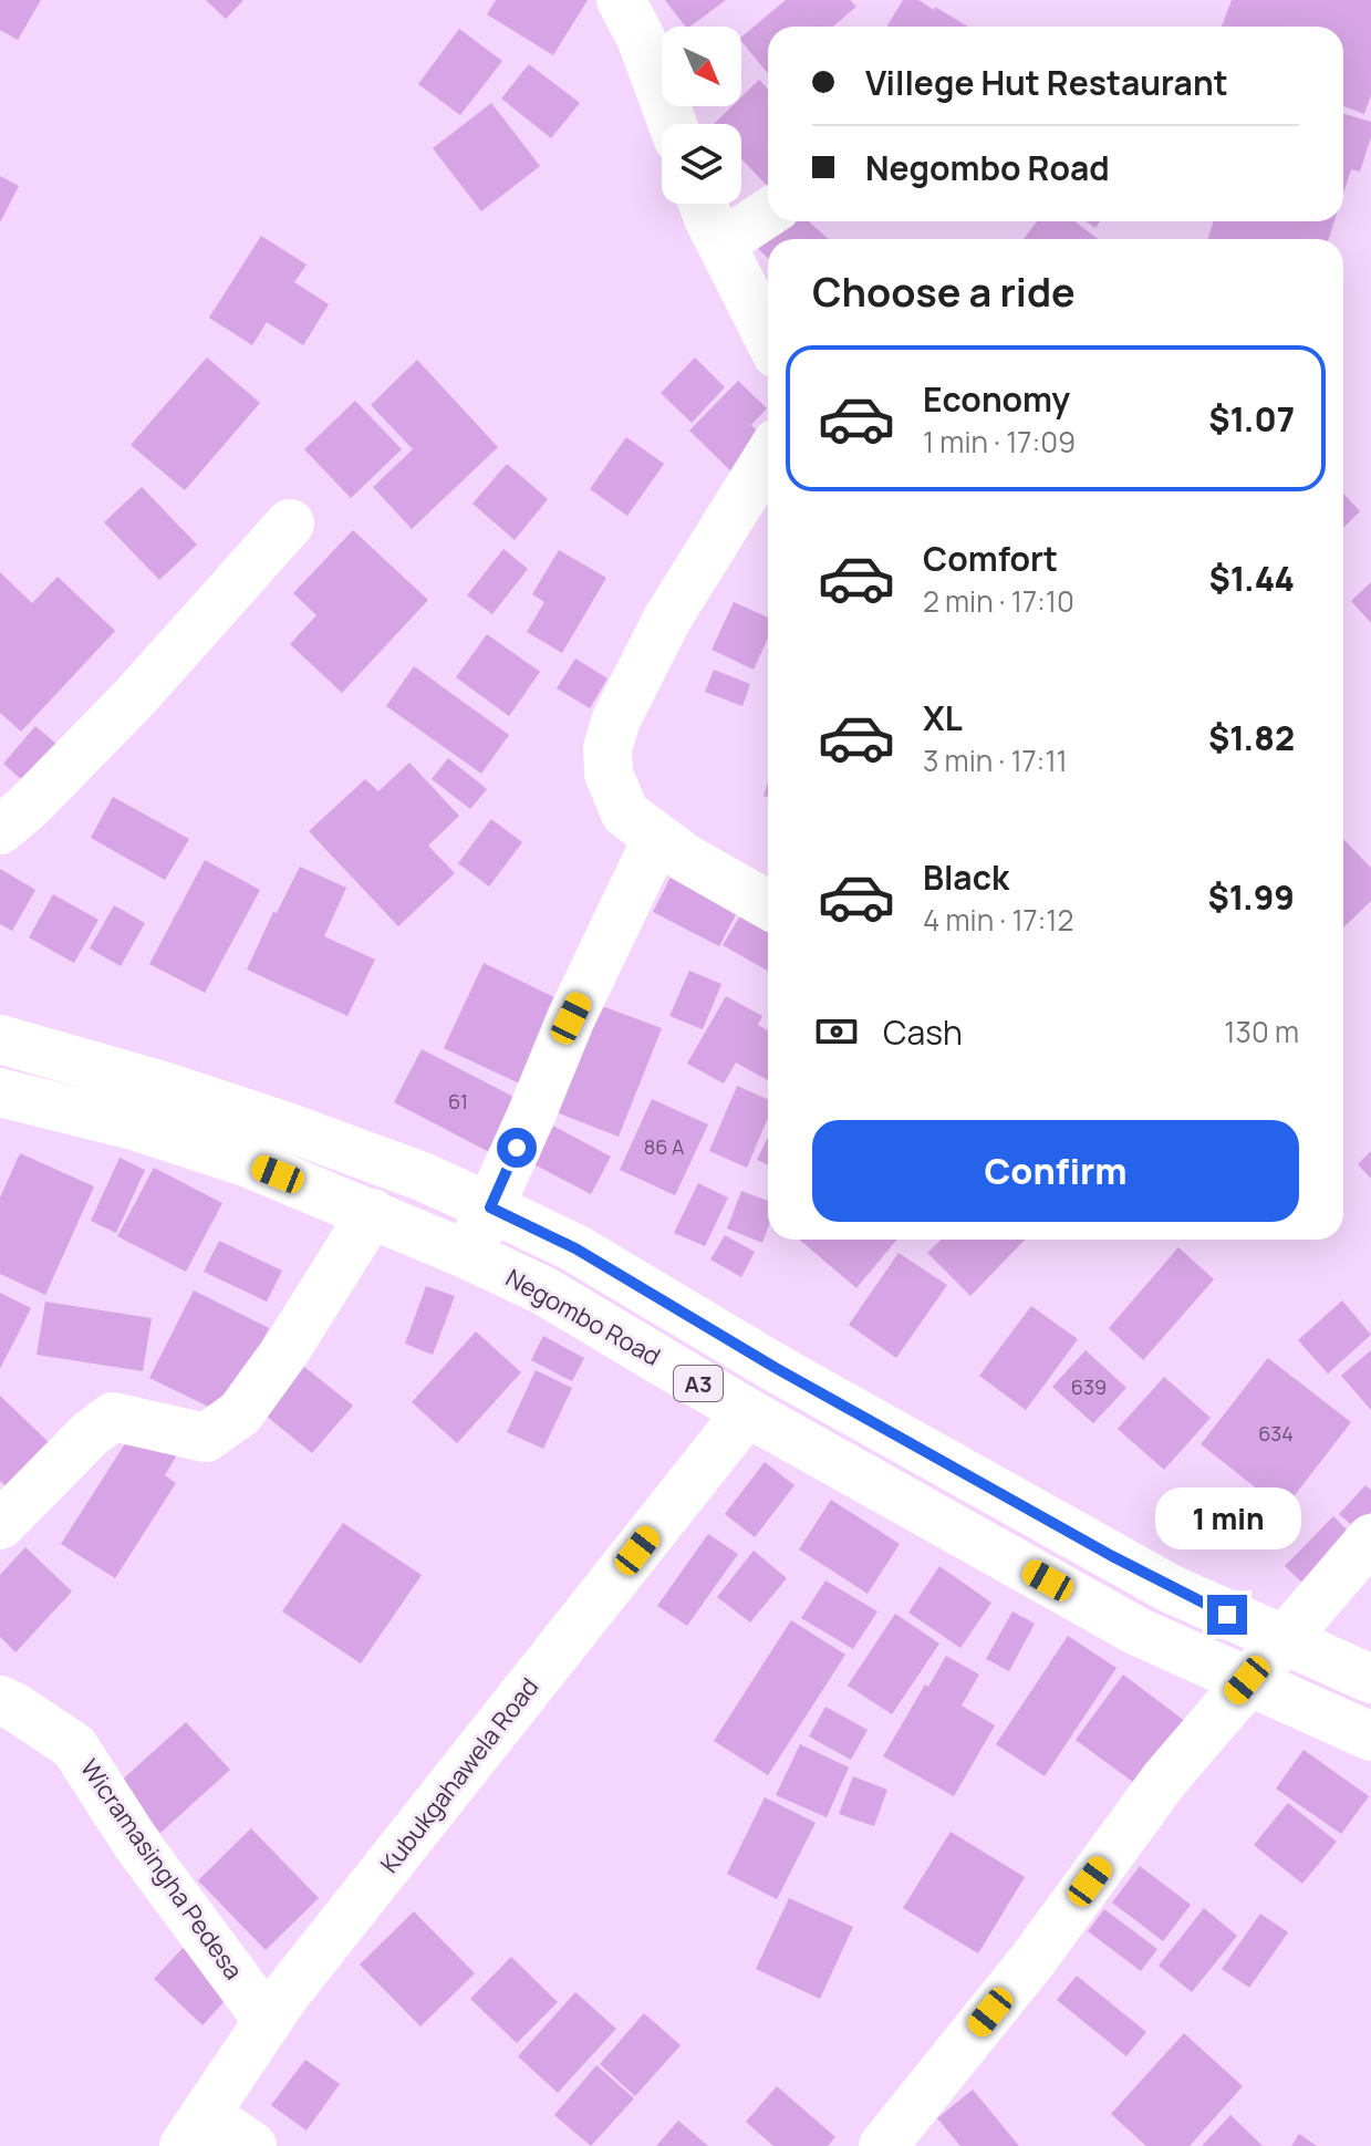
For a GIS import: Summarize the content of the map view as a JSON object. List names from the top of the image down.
{
  "streets": {
    "main road": [
      "Negombo Road",
      "A3",
      "Kubukgahawela Road",
      "Wicramasingha Pedesa"
    ]
  },
  "crossings": [
    ["Negombo Road", "Kubukgahawela Road"],
    ["Kubukgahawela Road", "Wicramasingha Pedesa"]
  ],
  "house_numbers": [
    "61",
    "86 A",
    "639",
    "634"
  ],
  "north": "bottom right",
  "page": {
    "banner": ["Villege Hut Restaurant", "Negombo Road"],
    "heading": "Choose a ride",
    "list": [
      {
        "name": "Economy",
        "note": "1 min · 17:09",
        "value": "$1.07"
      },
      {
        "name": "Comfort",
        "note": "2 min · 17:10",
        "value": "$1.44"
      },
      {
        "name": "XL",
        "note": "3 min · 17:11",
        "value": "$1.82"
      },
      {
        "name": "Black",
        "note": "4 min · 17:12",
        "value": "$1.99"
      }
    ],
    "pay": ["Cash", "130 m"],
    "buttons": "Confirm",
    "bubble": "1 min"
  }
}
